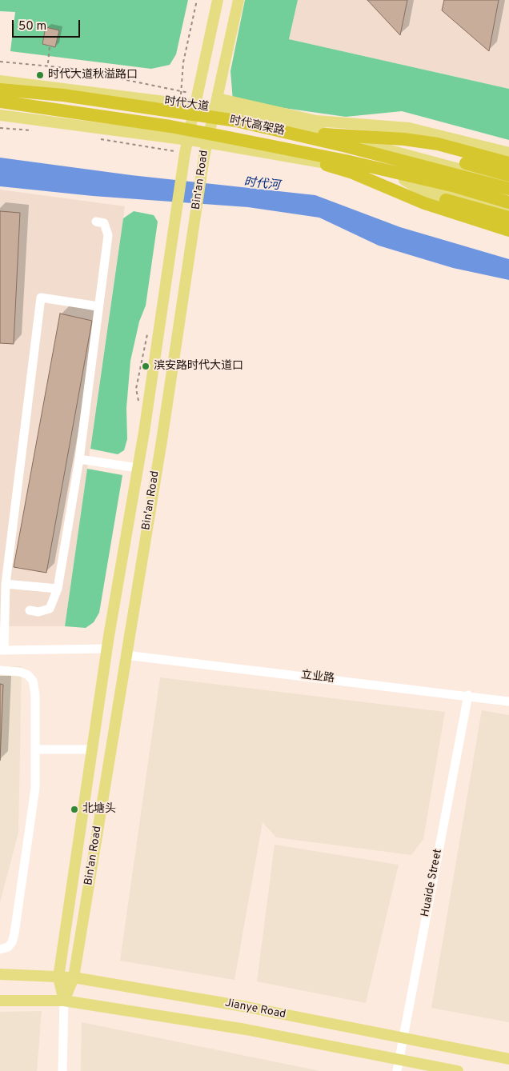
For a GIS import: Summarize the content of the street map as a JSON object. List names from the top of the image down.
{
  "streets": {
    "highway": ["时代高架路"],
    "main road": ["时代大道", "Bin'an Road", "Jianye Road"],
    "street": ["立业路", "Huaide Street"]
  },
  "crossings": [
    ["时代大道", "Bin'an Road"],
    ["Bin'an Road", "立业路"],
    ["Bin'an Road", "Jianye Road"],
    ["立业路", "Huaide Street"],
    ["Huaide Street", "Jianye Road"]
  ],
  "water": ["时代河"],
  "places": ["时代大道秋溢路口", "滨安路时代大道口", "北塘头"],
  "scale_bar": "50 m"
}
